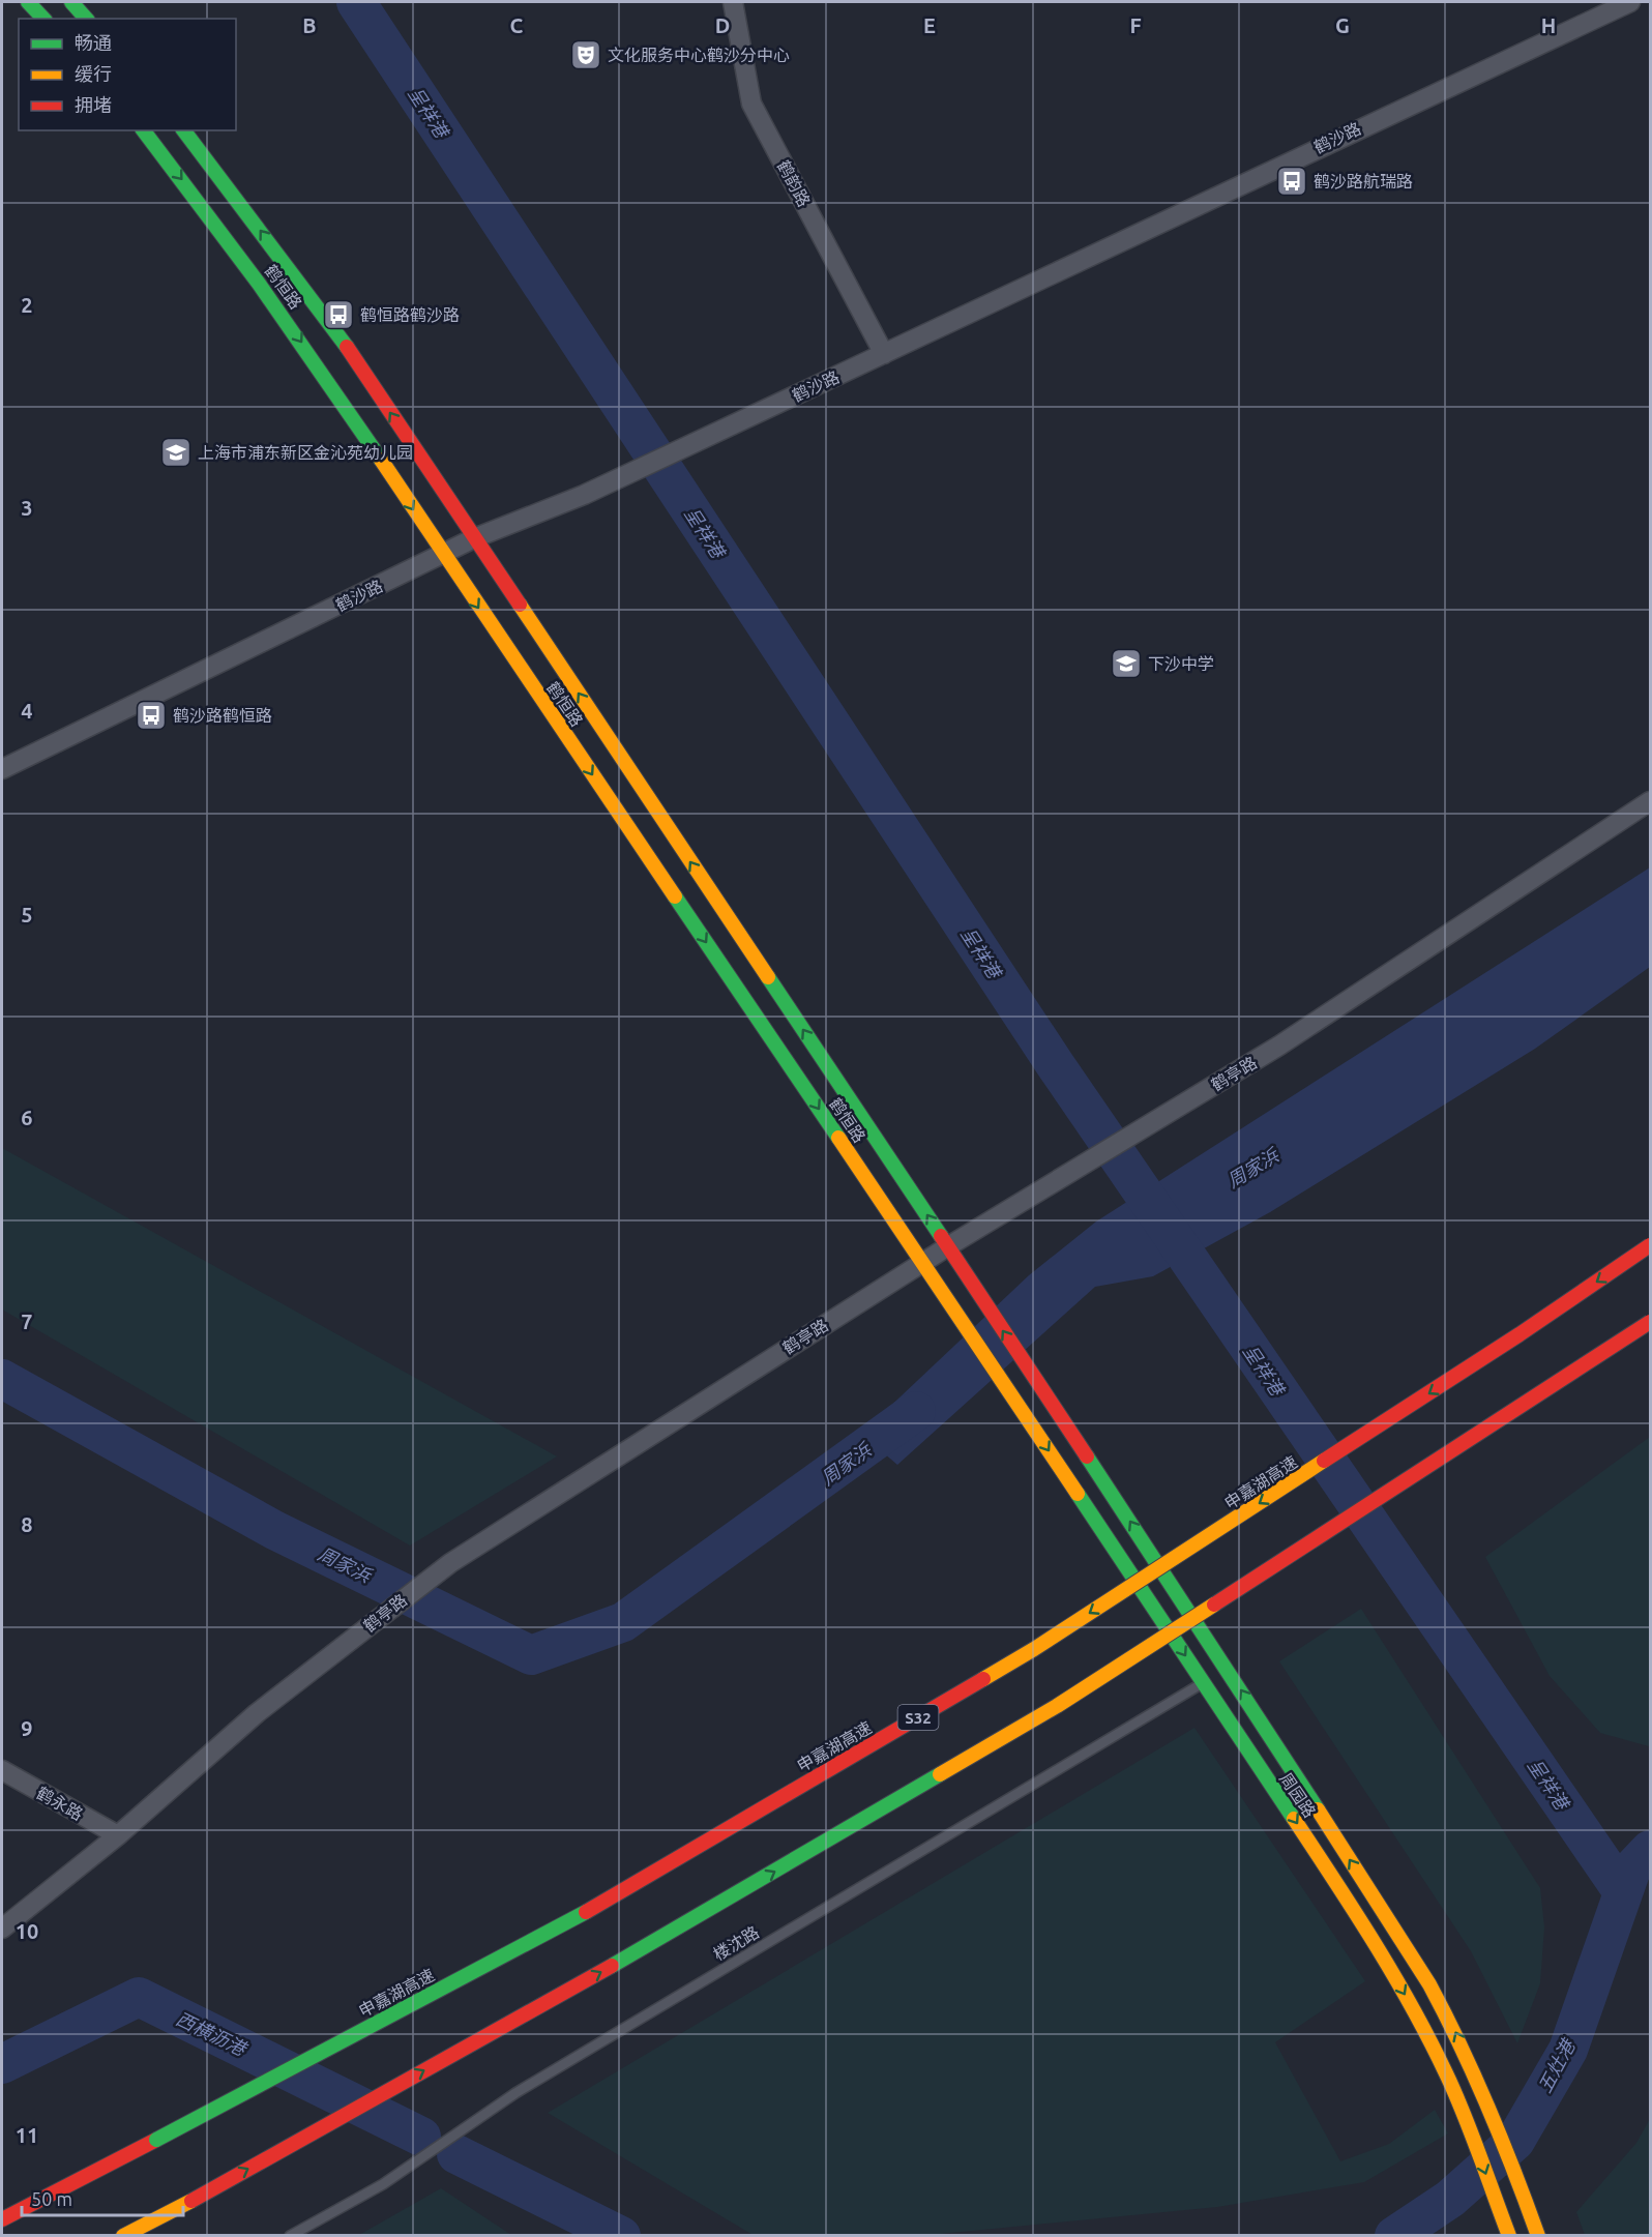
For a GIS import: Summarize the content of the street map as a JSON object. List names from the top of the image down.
{
  "streets": {
    "main road": [
      "鹤恒路",
      "申嘉湖高速",
      "S32",
      "周园路"
    ],
    "street": [
      "鹤沙路",
      "鹤韵路",
      "鹤亭路",
      "鹤永路"
    ],
    "lane": ["楼沈路"]
  },
  "crossings": [
    ["鹤沙路", "鹤韵路"],
    ["鹤沙路", "鹤恒路"],
    ["鹤恒路", "鹤亭路"],
    ["鹤恒路", "周园路"],
    ["鹤亭路", "鹤永路"],
    ["周园路", "楼沈路"]
  ],
  "water": [
    "呈祥港",
    "周家浜",
    "西横沥港",
    "五灶港"
  ],
  "places": {
    "theatre": ["文化服务中心鹤沙分中心"],
    "bus stop": ["鹤沙路航瑞路", "鹤恒路鹤沙路", "鹤沙路鹤恒路"],
    "school or university": ["上海市浦东新区金沁苑幼儿园", "下沙中学"]
  },
  "legend": ["畅通", "缓行", "拥堵"],
  "scale_bar": "50 m",
  "grid": {
    "columns": [
      "B",
      "C",
      "D",
      "E",
      "F",
      "G",
      "H"
    ],
    "rows": [
      "2",
      "3",
      "4",
      "5",
      "6",
      "7",
      "8",
      "9",
      "10",
      "11"
    ]
  }
}
